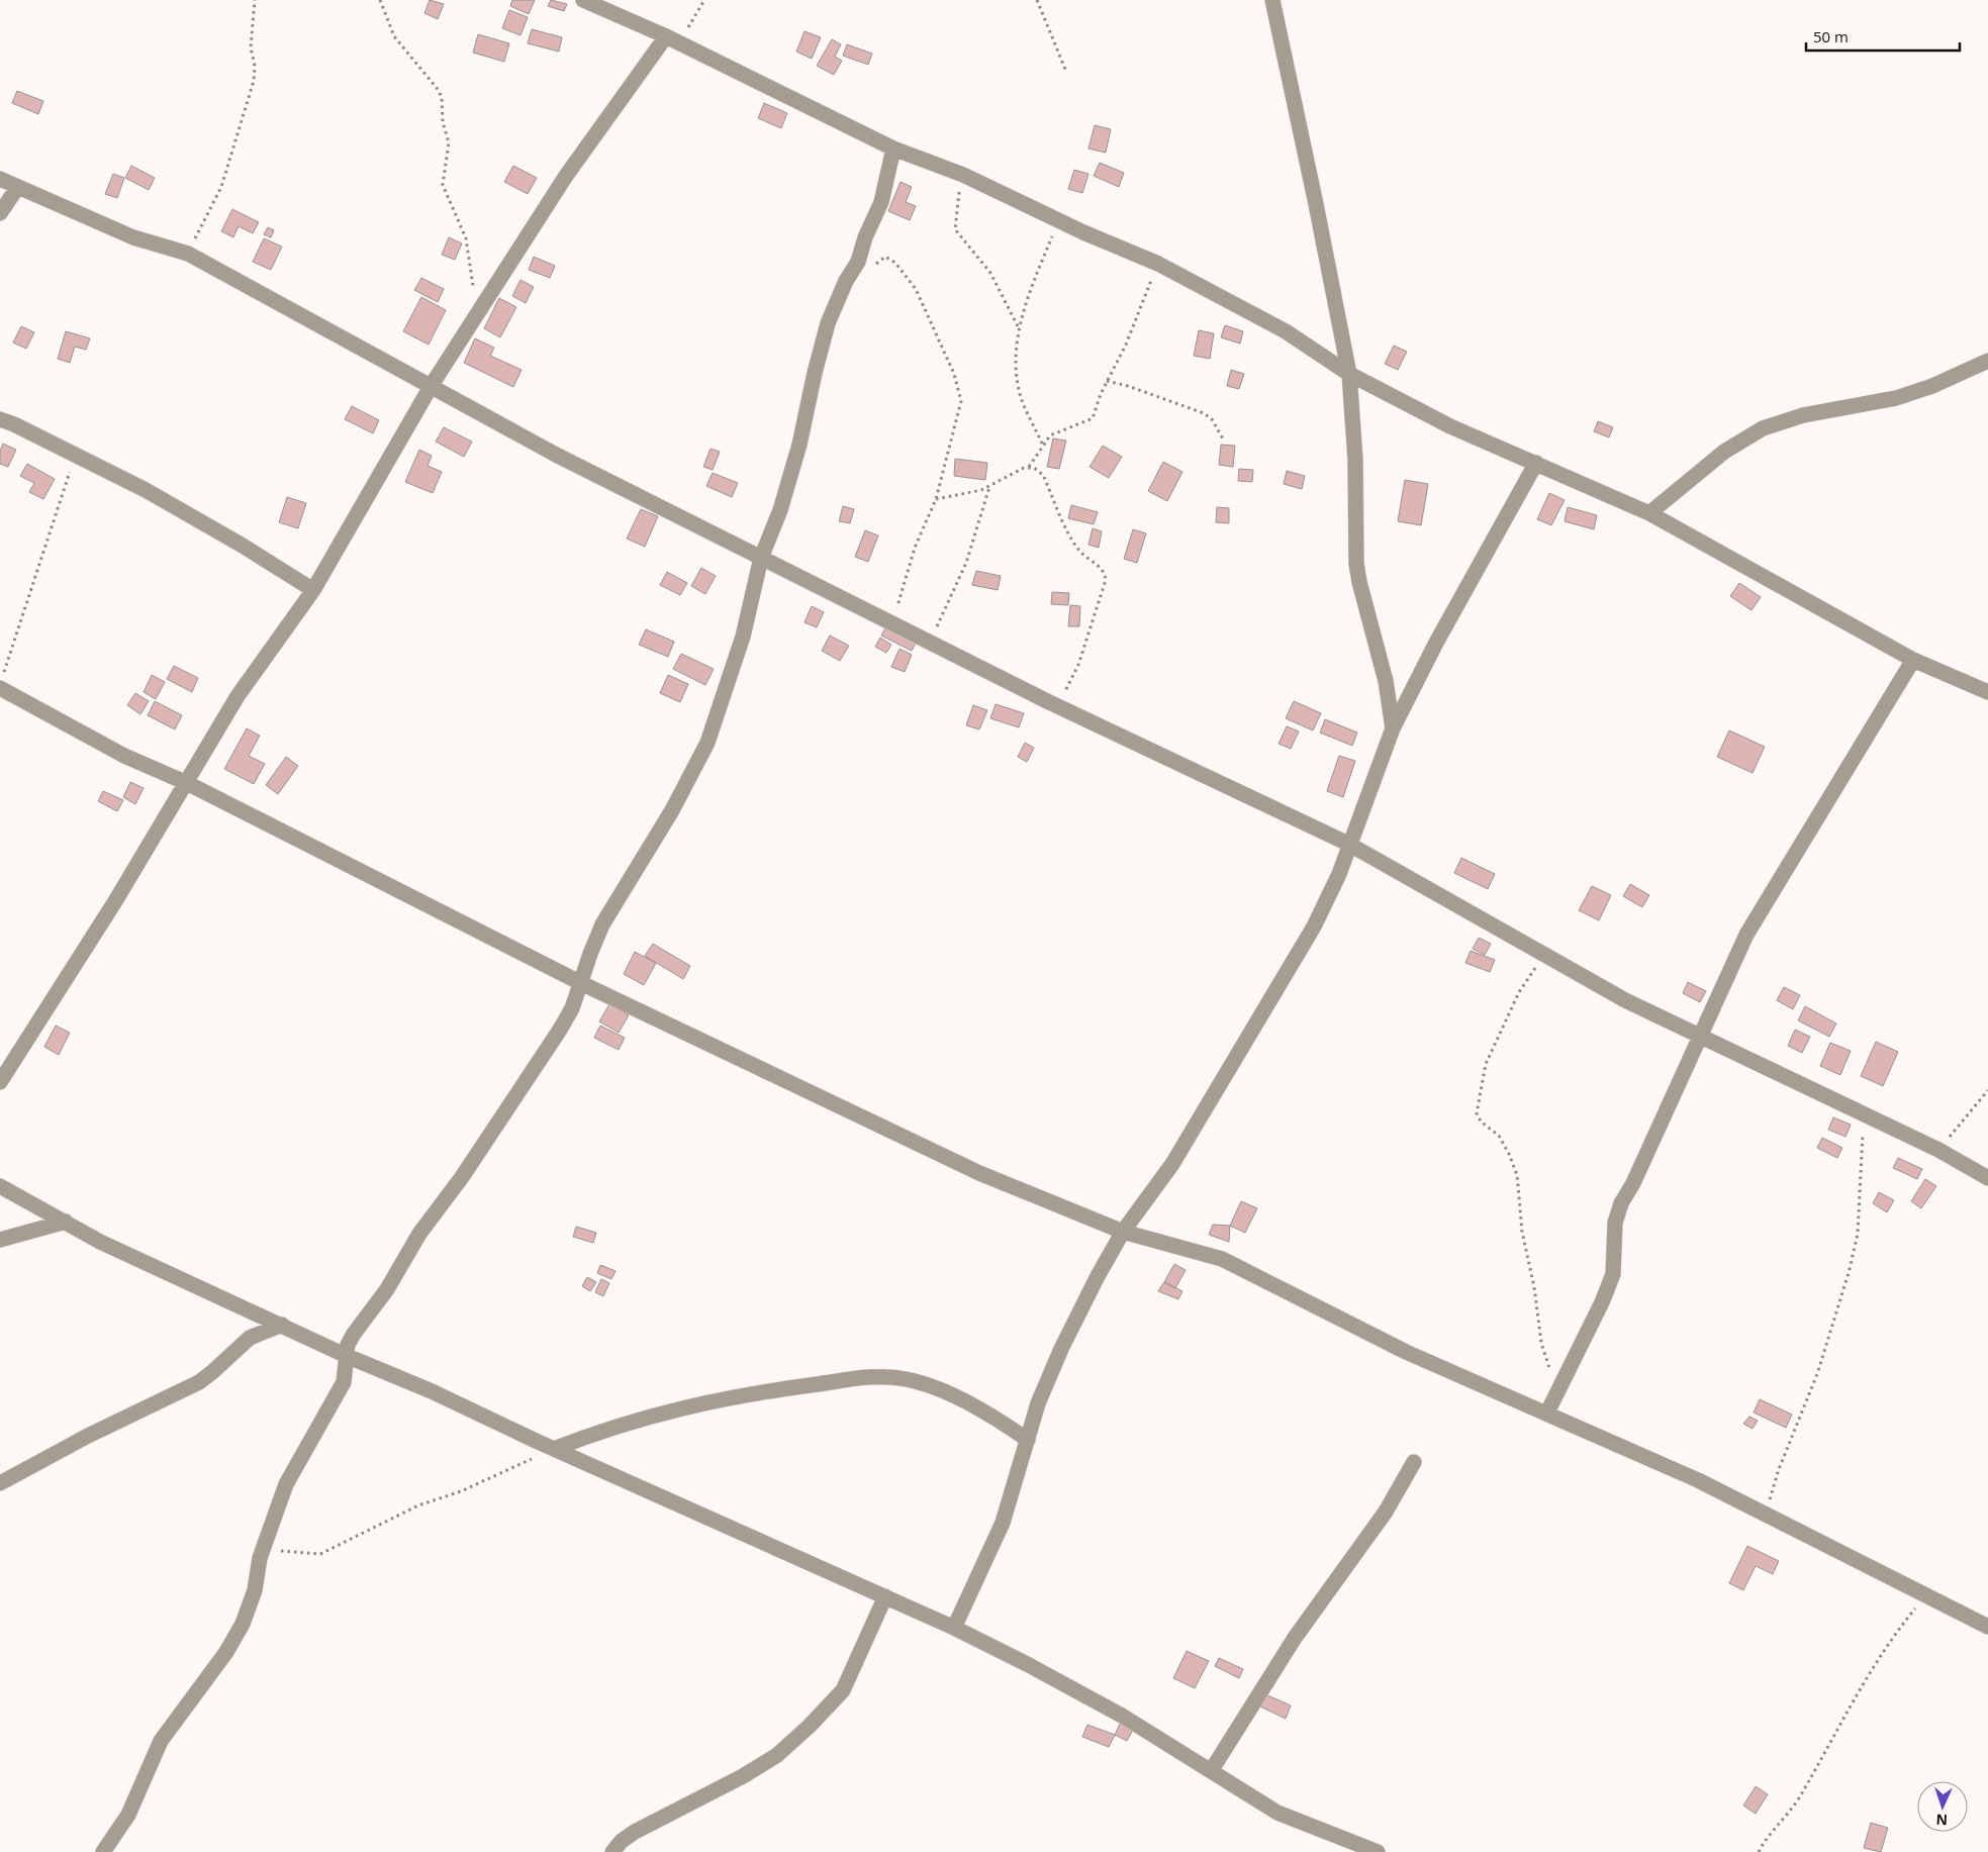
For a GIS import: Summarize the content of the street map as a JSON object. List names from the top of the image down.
{
  "scale_bar": "50 m",
  "north": "bottom"
}
